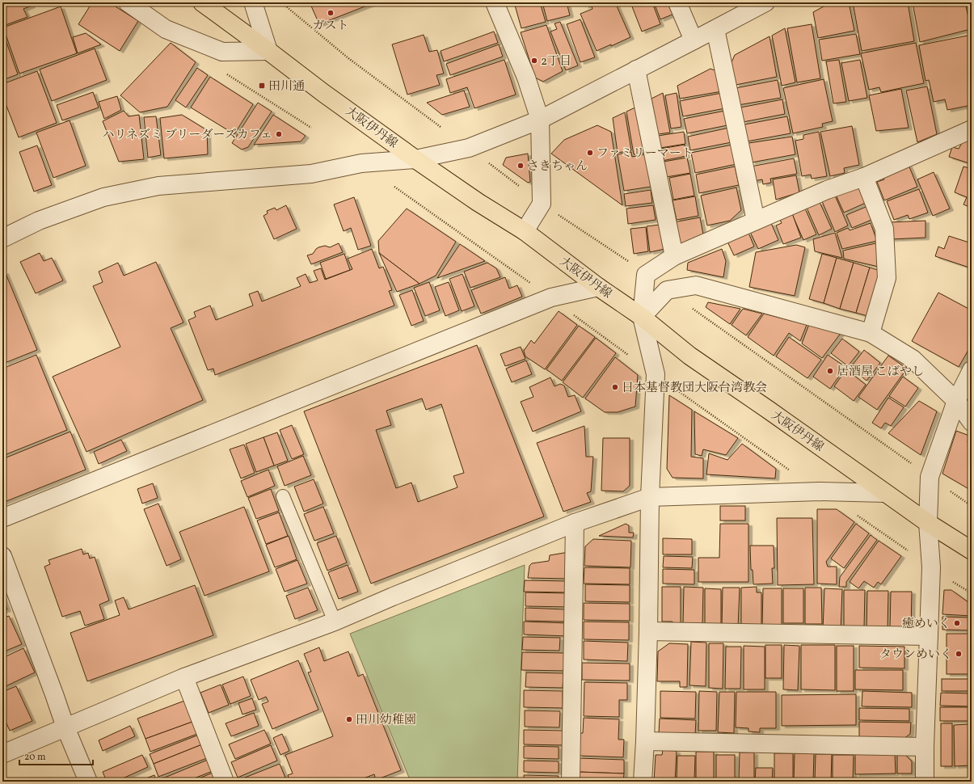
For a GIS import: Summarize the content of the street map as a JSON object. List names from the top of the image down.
{
  "streets": {
    "main road": ["大阪伊丹線"]
  },
  "places": {
    "other": [
      "ガスト",
      "2丁目",
      "ハリネズミ ブリーダーズカフェ",
      "ファミリーマート",
      "さきちゃん",
      "居酒屋 こばやし",
      "日本基督教団大阪台湾教会",
      "癒めいく",
      "タウンめいく",
      "田川幼稚園"
    ],
    "transit": ["田川通"]
  },
  "scale_bar": "20 m"
}
